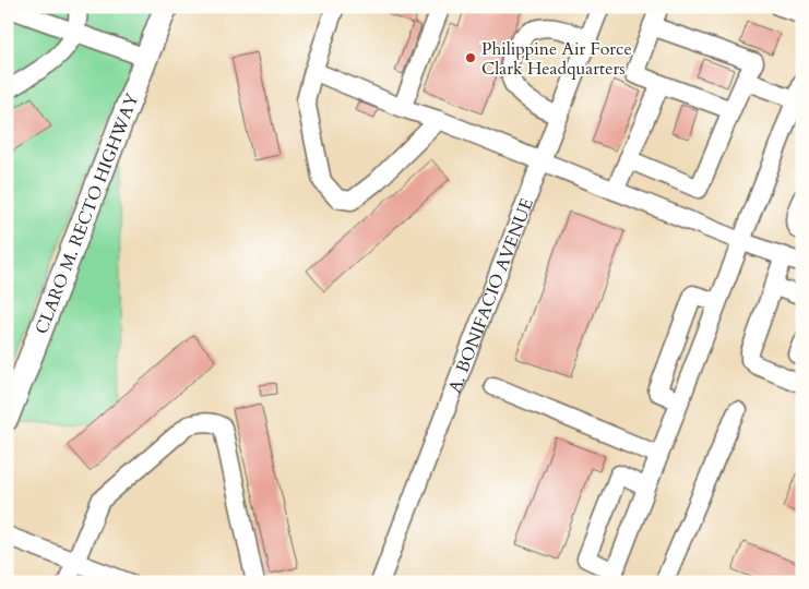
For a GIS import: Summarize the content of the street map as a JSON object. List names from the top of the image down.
{
  "streets": {
    "main road": ["CLARO M. RECTO HIGHWAY"],
    "street": ["A. BONIFACIO AVENUE"]
  },
  "places": ["Philippine Air Force Clark Headquarters"]
}
